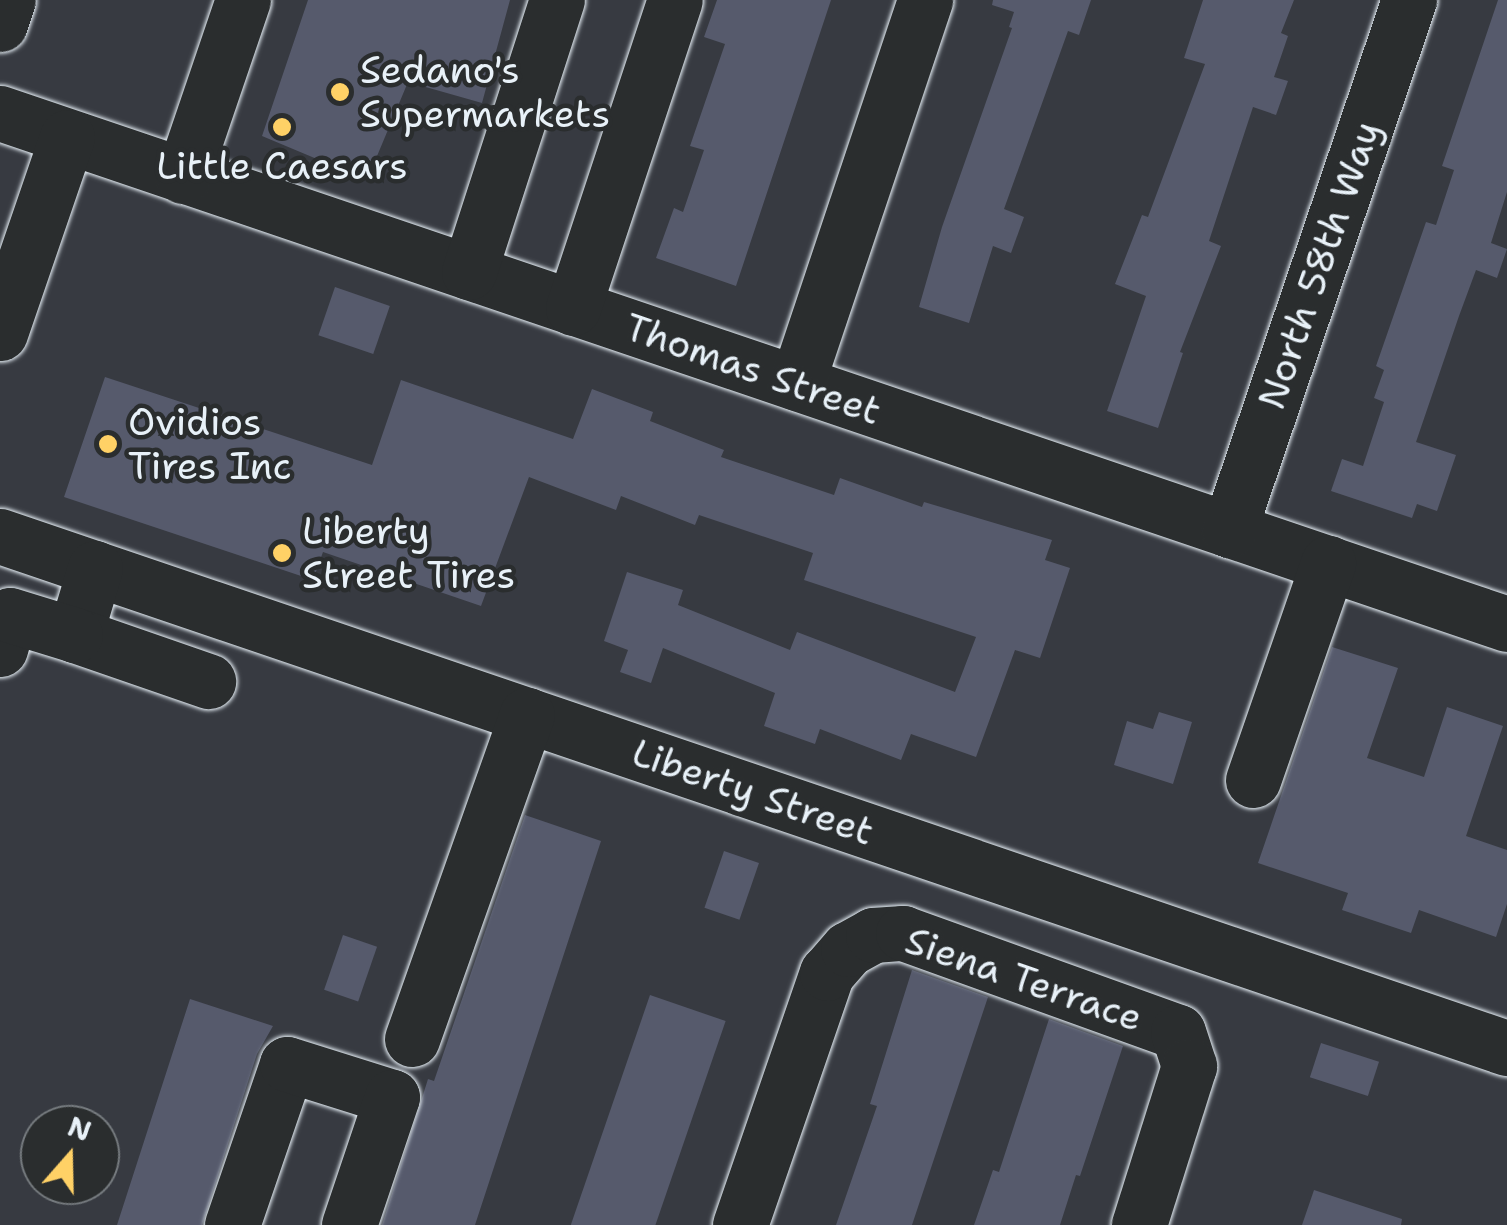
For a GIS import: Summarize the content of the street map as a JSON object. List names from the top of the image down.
{
  "streets": {
    "street": [
      "North 58th Way",
      "Thomas Street",
      "Liberty Street",
      "Siena Terrace"
    ]
  },
  "crossings": [
    ["North 58th Way", "Thomas Street"]
  ],
  "places": [
    "Sedano's Supermarkets",
    "Little Caesars",
    "Ovidios Tires Inc",
    "Liberty Street Tires"
  ],
  "north": "top"
}
